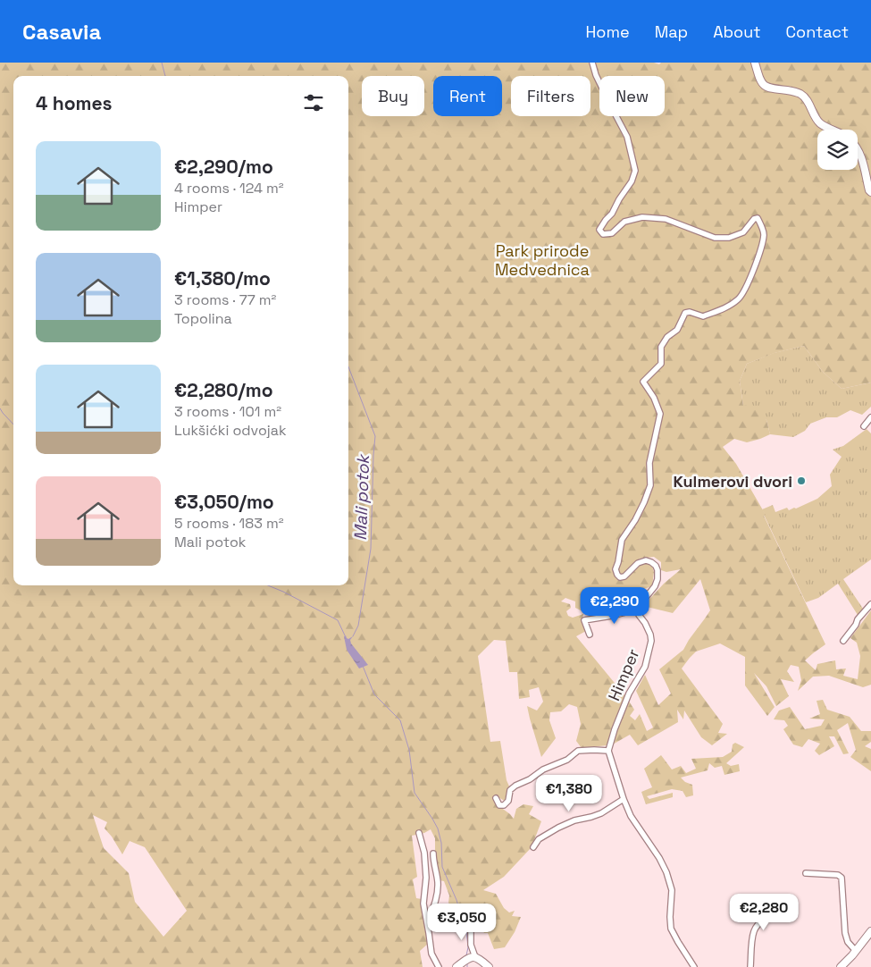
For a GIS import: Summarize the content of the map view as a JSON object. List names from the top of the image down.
{
  "streets": {
    "street": ["Himper"]
  },
  "water": ["Mali potok"],
  "parks": ["Park prirode Medvednica"],
  "places": ["Kulmerovi dvori"],
  "page": {
    "header": "Casavia",
    "nav": [
      "Home",
      "Map",
      "About",
      "Contact"
    ],
    "chip": [
      "Buy",
      "Rent",
      "Filters",
      "New"
    ],
    "heading": "4 homes",
    "list": [
      {
        "name": "€2,290/mo",
        "note": "4 rooms · 124 m² · Himper"
      },
      {
        "name": "€1,380/mo",
        "note": "3 rooms · 77 m² · Topolina"
      },
      {
        "name": "€2,280/mo",
        "note": "3 rooms · 101 m² · Lukšićki odvojak"
      },
      {
        "name": "€3,050/mo",
        "note": "5 rooms · 183 m² · Mali potok"
      }
    ],
    "price": [
      "€2,290",
      "€1,380",
      "€2,280",
      "€3,050"
    ]
  }
}
